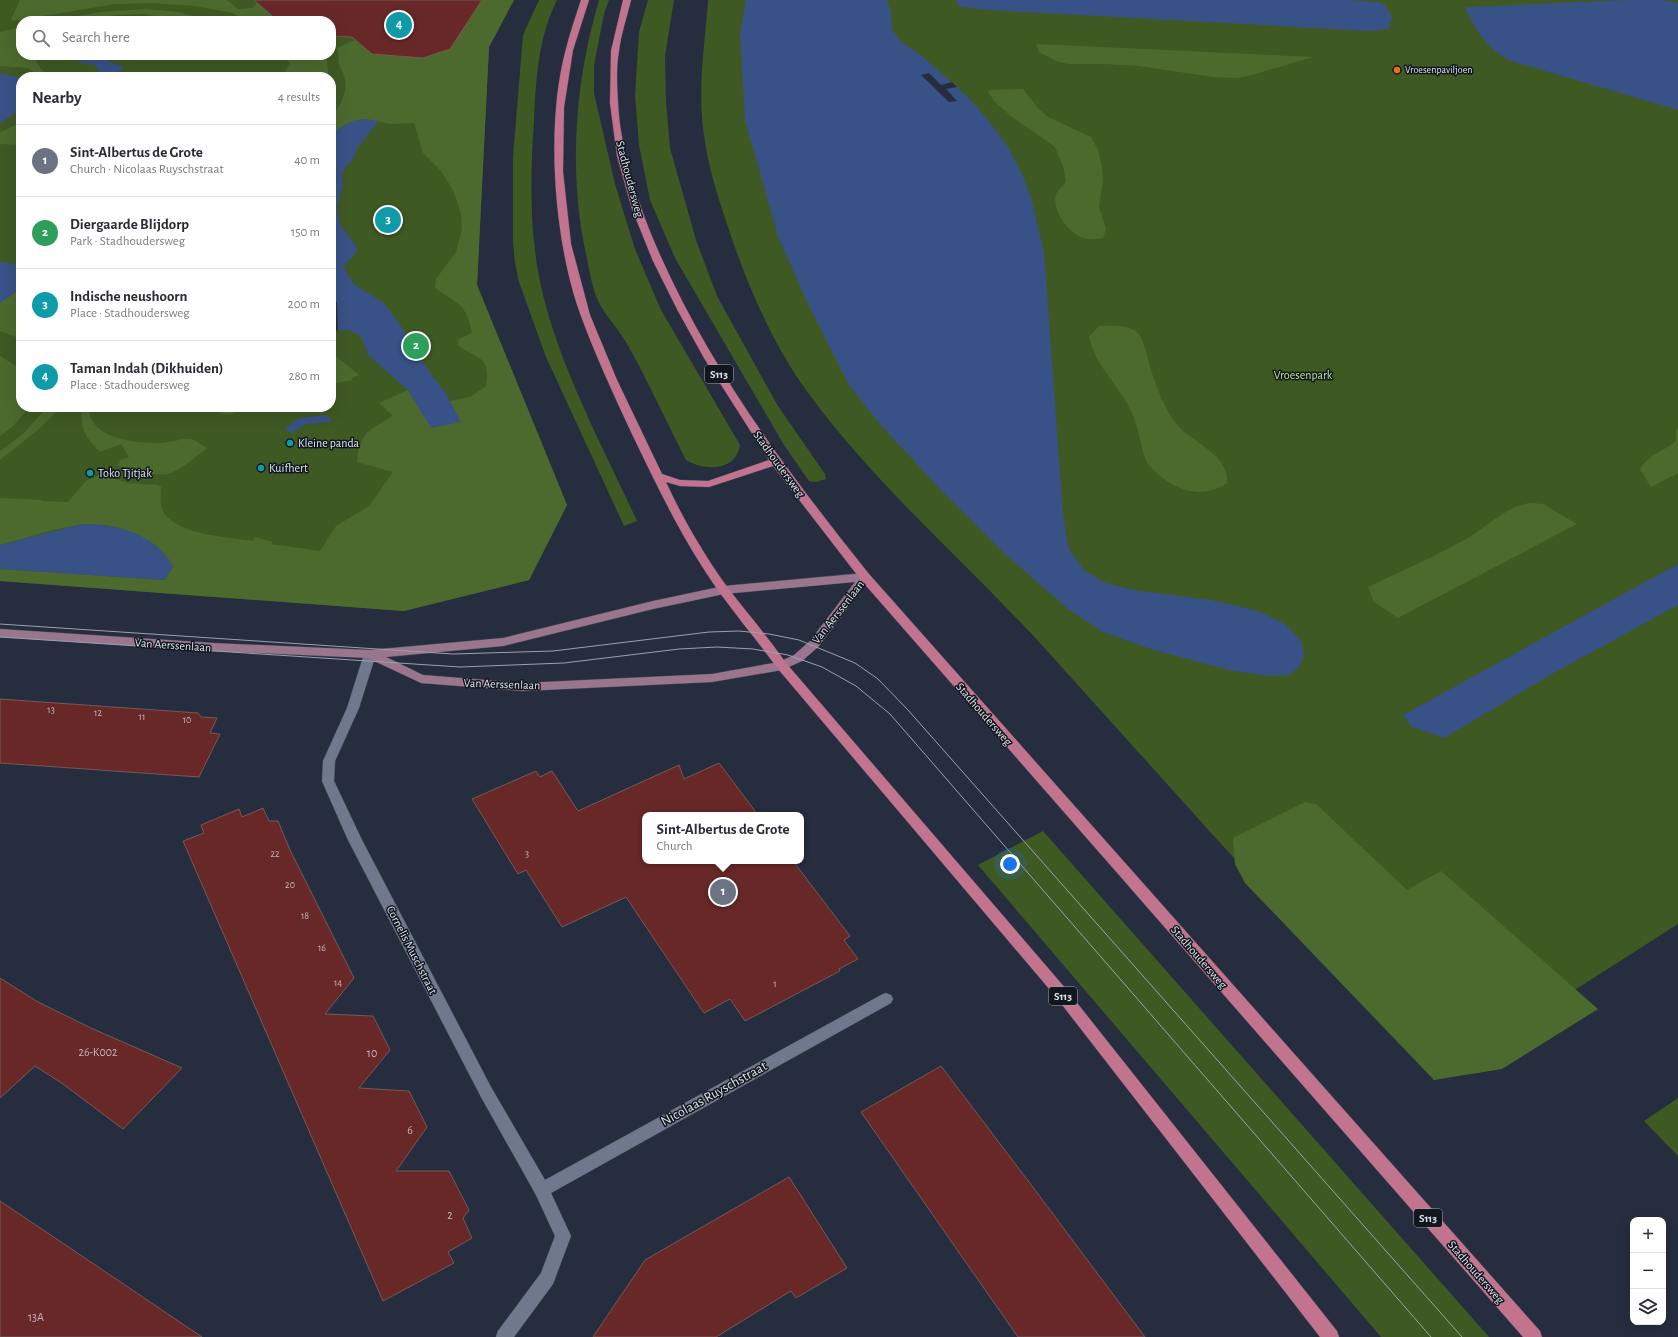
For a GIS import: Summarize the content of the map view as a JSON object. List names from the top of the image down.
{
  "streets": {
    "main road": ["Stadhoudersweg", "S113"],
    "street": ["Van Aerssenlaan", "Cornelis Muschstraat", "Nicolaas Ruyschstraat"]
  },
  "crossings": [
    ["Stadhoudersweg", "Van Aerssenlaan"],
    ["S113", "Van Aerssenlaan"],
    ["Van Aerssenlaan", "Cornelis Muschstraat"],
    ["Cornelis Muschstraat", "Nicolaas Ruyschstraat"]
  ],
  "parks": ["Vroesenpark"],
  "places": [
    "Vroesenpaviljoen",
    "Kleine panda",
    "Kuifhert",
    "Toko Tjitjak"
  ],
  "house_numbers": [
    "13",
    "12",
    "11",
    "10",
    "22",
    "3",
    "20",
    "18",
    "16",
    "14",
    "1",
    "26-K002",
    "10",
    "6",
    "2",
    "13A"
  ],
  "page": {
    "pins": [
      "4",
      "3",
      "2",
      "1"
    ],
    "search": "Search here",
    "heading": ["Nearby", "4 results"],
    "list": [
      {
        "mark": "1",
        "name": "Sint-Albertus de Grote",
        "note": "Church · Nicolaas Ruyschstraat",
        "value": "40 m"
      },
      {
        "mark": "2",
        "name": "Diergaarde Blijdorp",
        "note": "Park · Stadhoudersweg",
        "value": "150 m"
      },
      {
        "mark": "3",
        "name": "Indische neushoorn",
        "note": "Place · Stadhoudersweg",
        "value": "200 m"
      },
      {
        "mark": "4",
        "name": "Taman Indah (Dikhuiden)",
        "note": "Place · Stadhoudersweg",
        "value": "280 m"
      }
    ],
    "popup": ["Sint-Albertus de Grote", "Church"],
    "map_buttons": ["+", "−"]
  }
}
